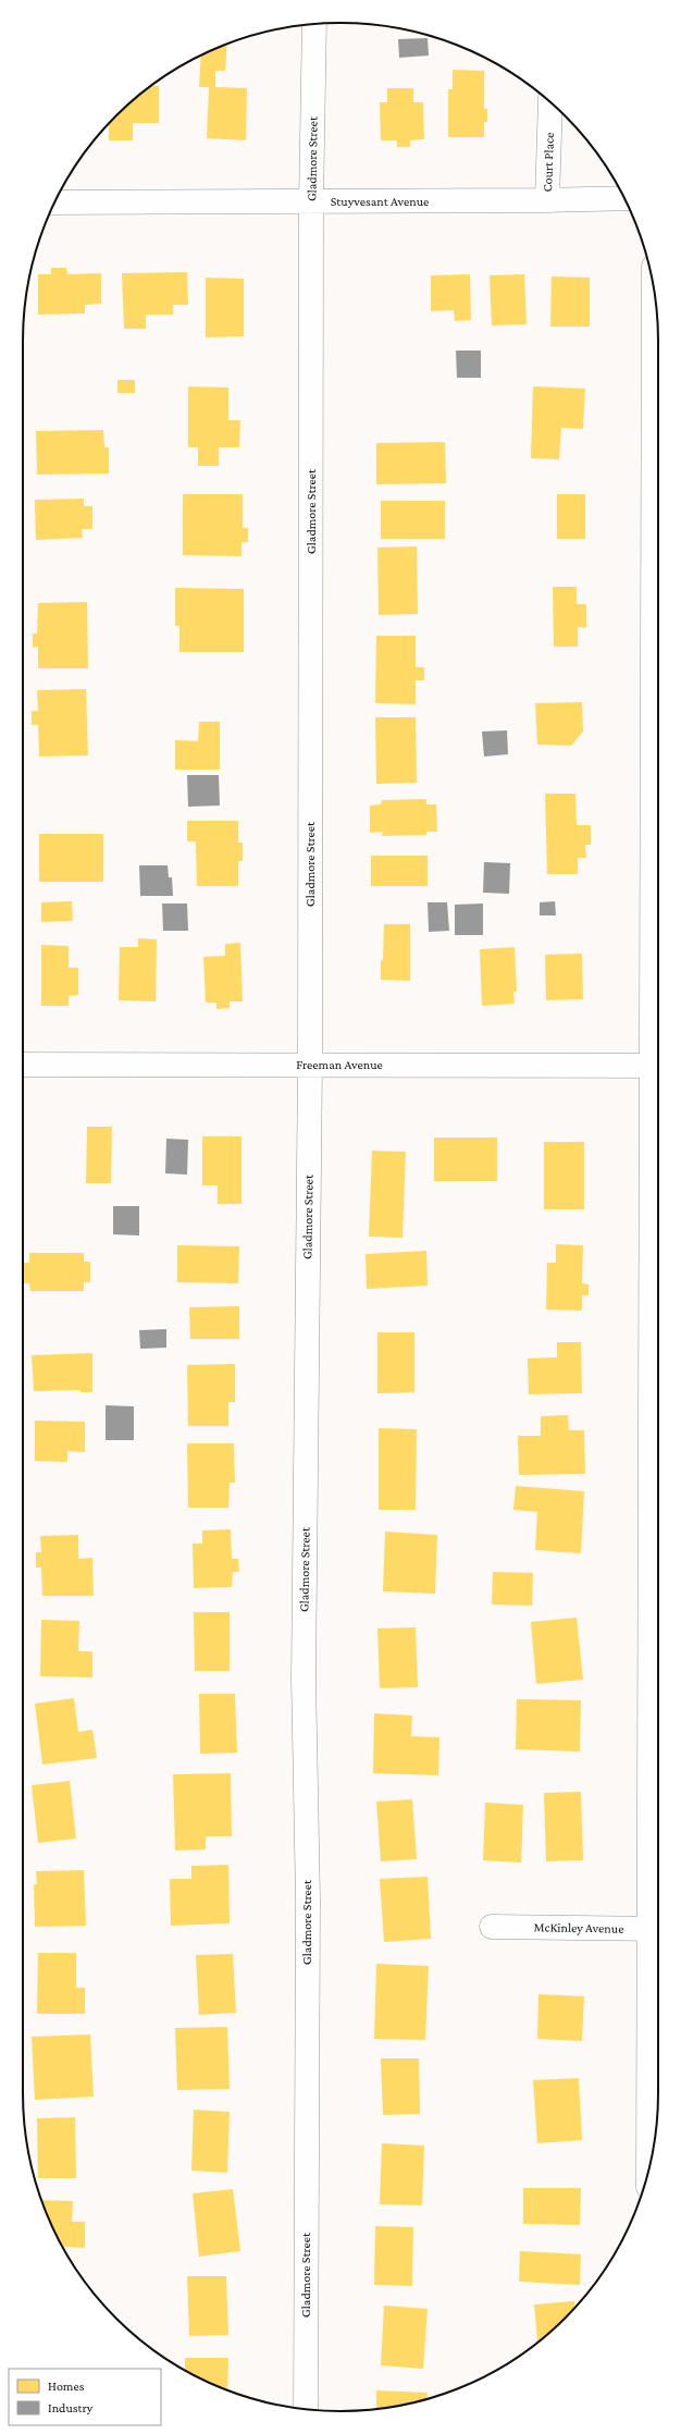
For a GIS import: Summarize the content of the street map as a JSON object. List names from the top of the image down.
{
  "streets": {
    "street": [
      "Gladmore Street",
      "Court Place",
      "Stuyvesant Avenue",
      "Freeman Avenue",
      "McKinley Avenue"
    ]
  },
  "crossings": [
    ["Gladmore Street", "Stuyvesant Avenue"],
    ["Gladmore Street", "Freeman Avenue"],
    ["Court Place", "Stuyvesant Avenue"]
  ],
  "legend": ["Homes", "Industry"]
}
